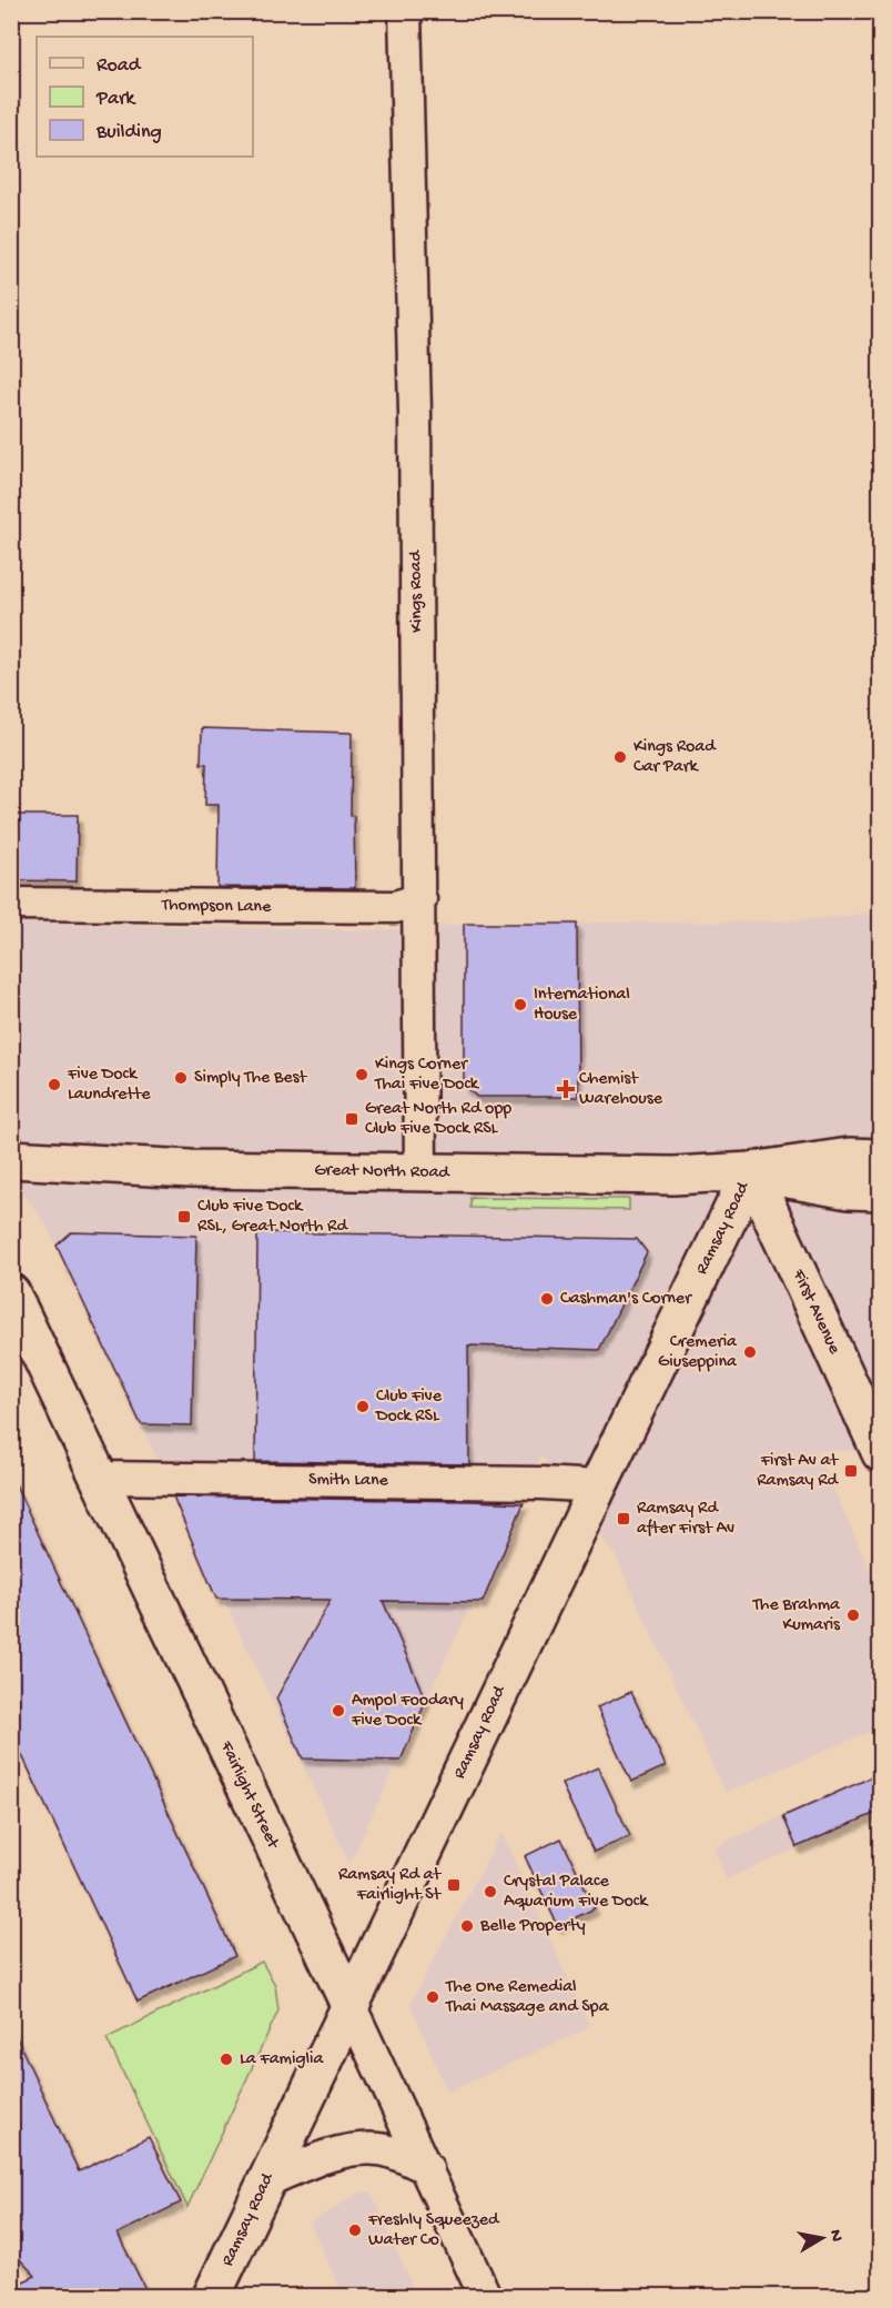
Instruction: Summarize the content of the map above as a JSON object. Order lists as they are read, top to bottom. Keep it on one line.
{"streets":{"main road":["Great North Road","Ramsay Road","First Avenue","Fairlight Street"],"street":["Kings Road","Thompson Lane","Smith Lane"]},"crossings":[["Kings Road","Thompson Lane"],["Kings Road","Great North Road"],["Great North Road","Ramsay Road"],["Great North Road","First Avenue"],["Ramsay Road","First Avenue"],["Ramsay Road","Smith Lane"],["Ramsay Road","Fairlight Street"],["Smith Lane","Fairlight Street"]],"places":{"other":["Kings Road Car Park","International House","Kings Corner Thai Five Dock","Simply The Best","Five Dock Laundrette","Cashman's Corner","Cremeria Giuseppina","Club Five Dock RSL","The Brahma Kumaris","Ampol Foodary Five Dock","Crystal Palace Aquarium Five Dock","Belle Property","The One Remedial Thai Massage and Spa","La Famiglia","Freshly Squeezed Water Co"],"health":["Chemist Warehouse"],"transit":["Great North Rd opp Club Five Dock RSL","Club Five Dock RSL, Great North Rd","First Av at Ramsay Rd","Ramsay Rd after First Av","Ramsay Rd at Fairlight St"]},"legend":["Road","Park","Building"],"north":"right"}
